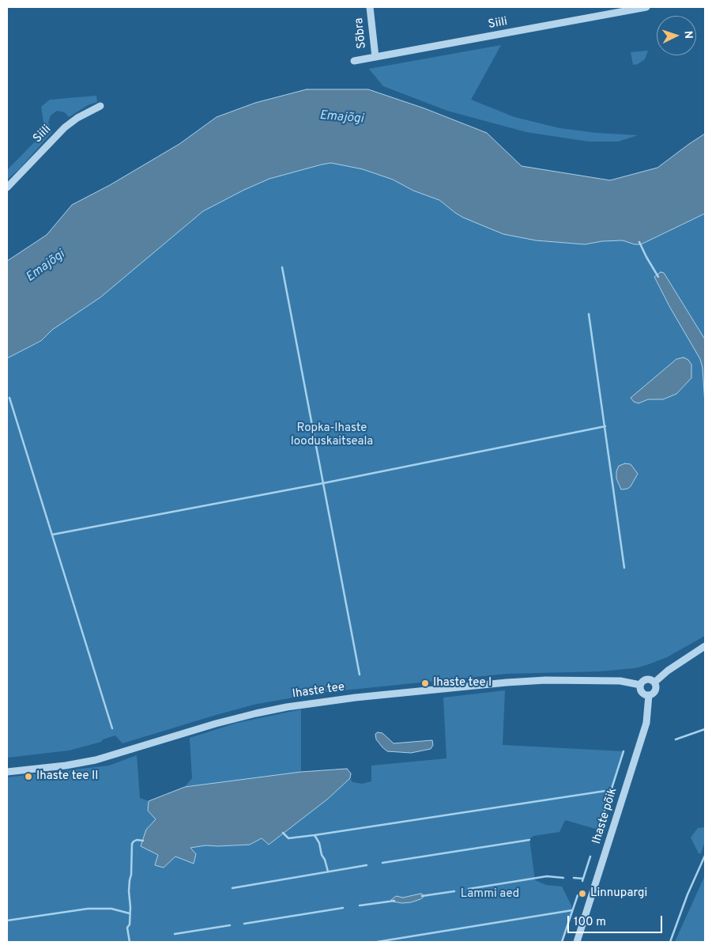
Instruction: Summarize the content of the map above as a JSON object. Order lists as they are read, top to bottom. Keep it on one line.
{"streets":{"street":["Siili","Sõbra","Ihaste tee","Ihaste põik"]},"crossings":[["Siili","Sõbra"],["Ihaste tee","Ihaste põik"]],"water":["Emajõgi"],"parks":["Ropka-Ihaste looduskaitseala","Lammi aed"],"places":["Ihaste tee I","Ihaste tee II","Linnupargi"],"scale_bar":"100 m","north":"right"}
